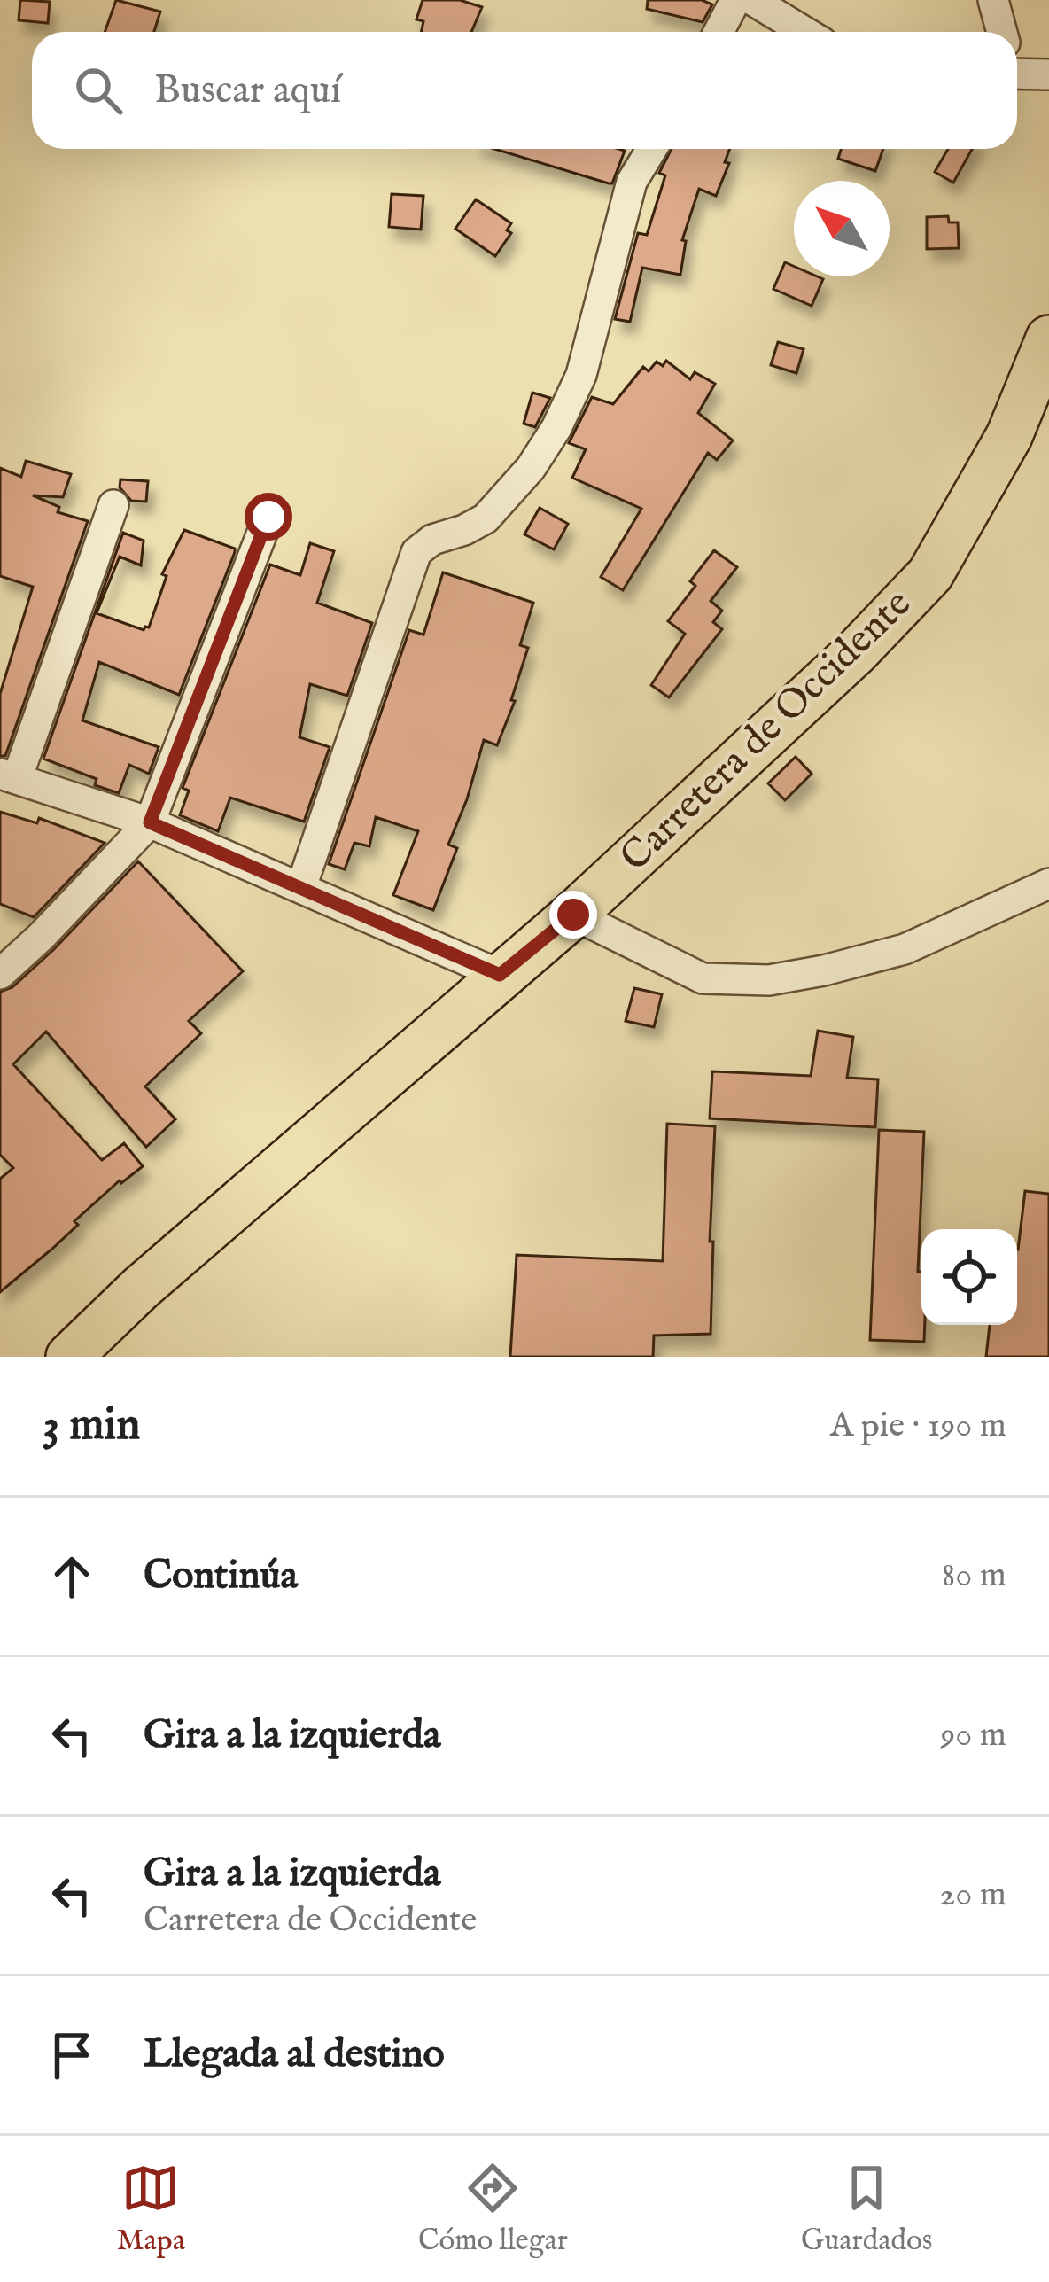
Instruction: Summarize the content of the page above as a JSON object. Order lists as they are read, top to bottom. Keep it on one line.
{"streets":{"main road":["Carretera de Occidente"]},"north":"top left","page":{"search":"Buscar aquí","heading":["3 min","A pie · 190 m"],"list":[["Continúa","80 m"],["Gira a la izquierda","90 m"],["Gira a la izquierda","Carretera de Occidente","20 m"],"Llegada al destino"],"nav":["Mapa","Cómo llegar","Guardados"]}}
